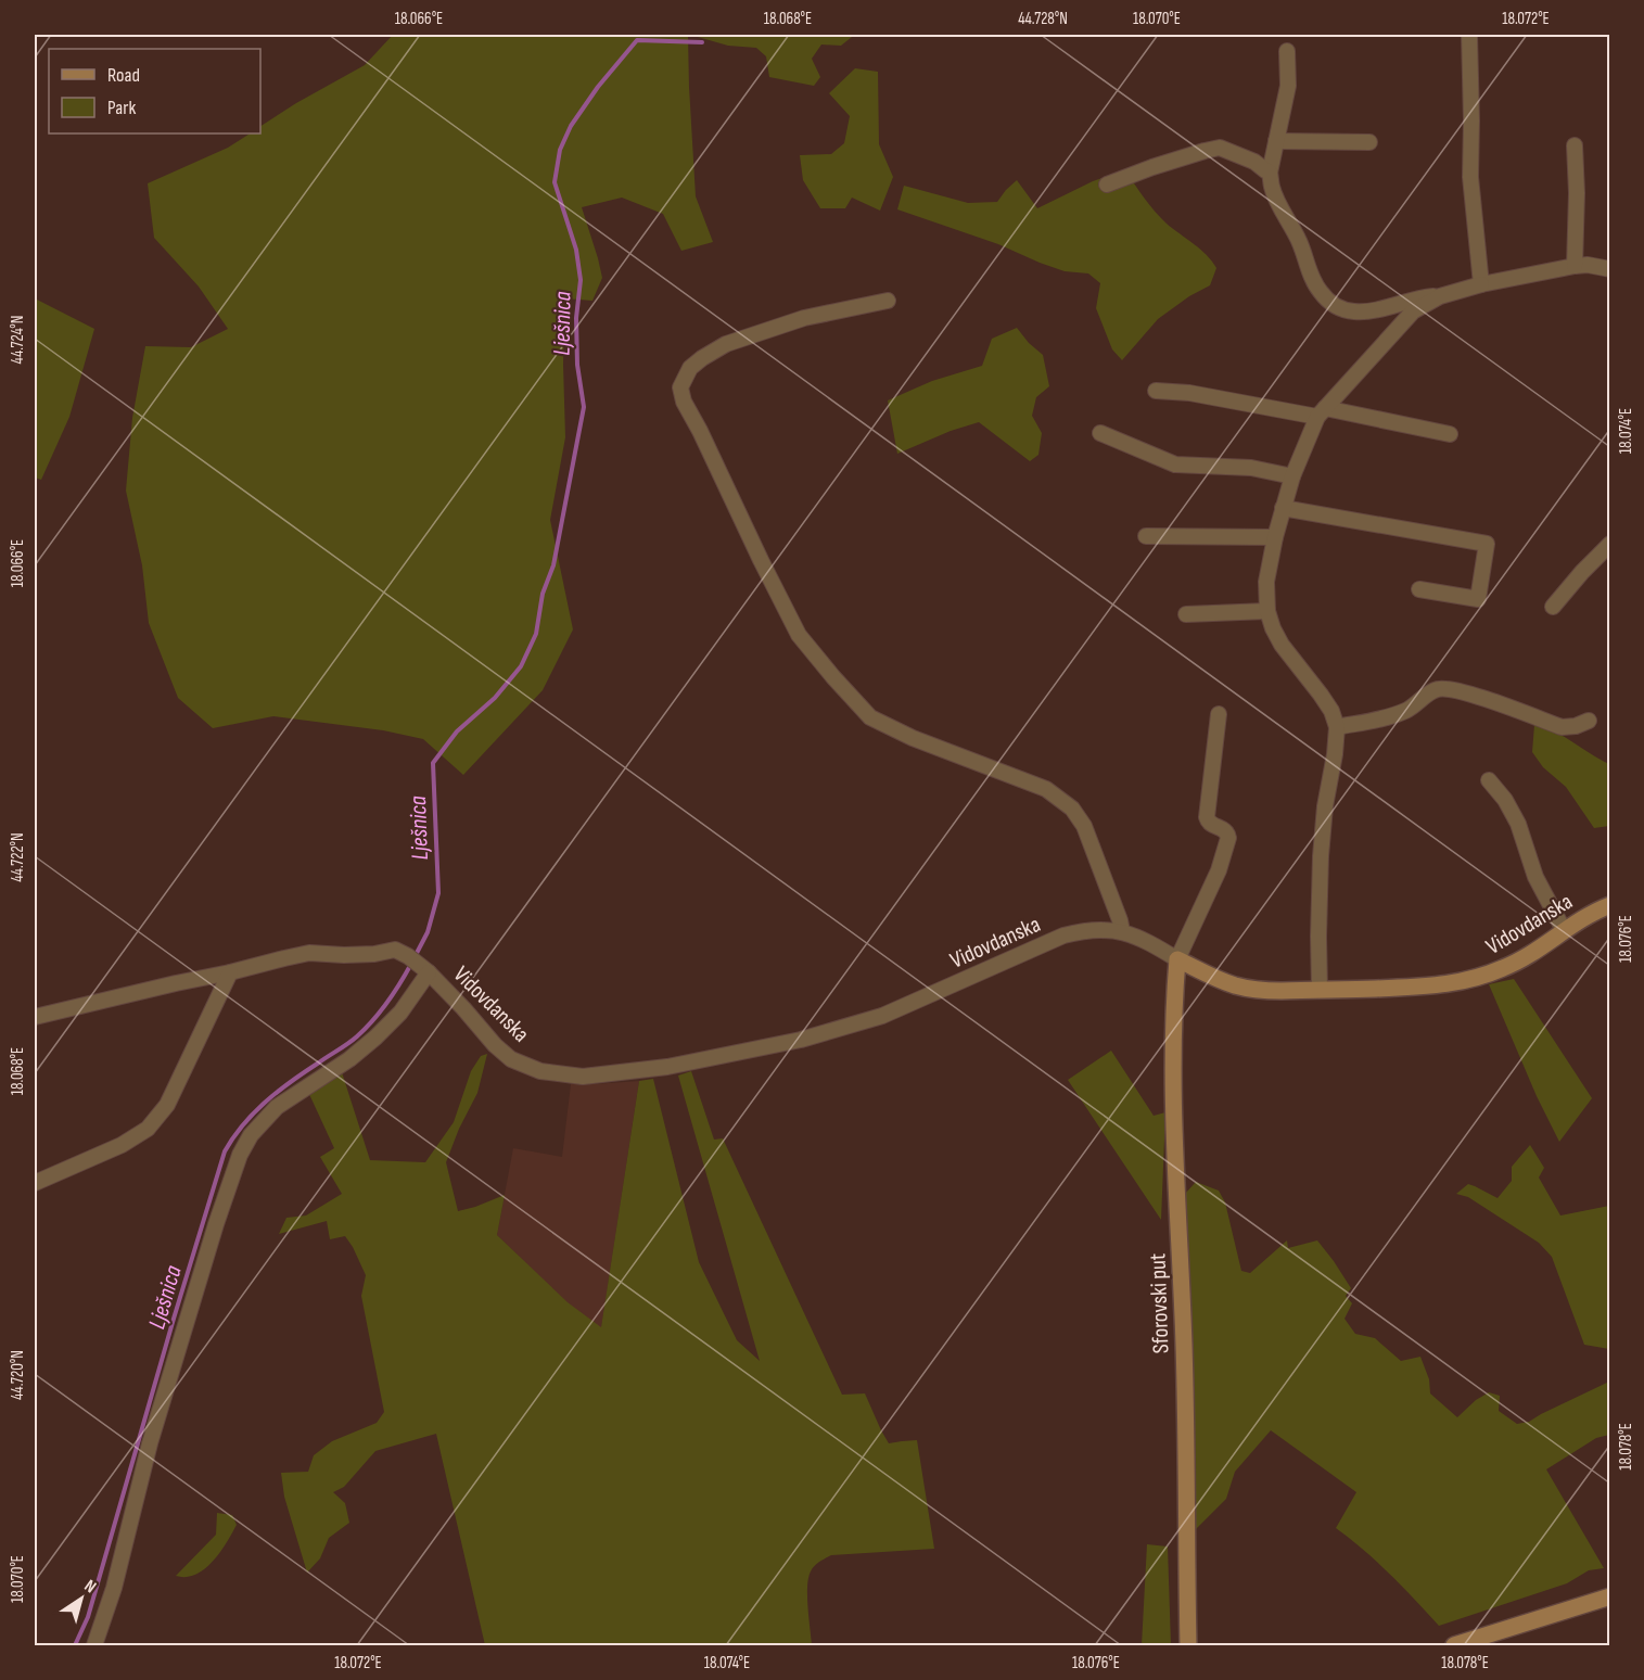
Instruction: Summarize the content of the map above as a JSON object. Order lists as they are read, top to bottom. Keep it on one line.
{"streets":{"street":["Vidovdanska","Sforovski put"]},"crossings":[["Vidovdanska","Sforovski put"]],"water":["Lješnica"],"legend":["Road","Park"],"north":"top right","coordinates":["18.066°E","18.068°E","44.728°N","18.070°E","18.072°E","44.724°N","18.074°E","44.722°N","18.076°E","44.720°N","18.078°E"]}
